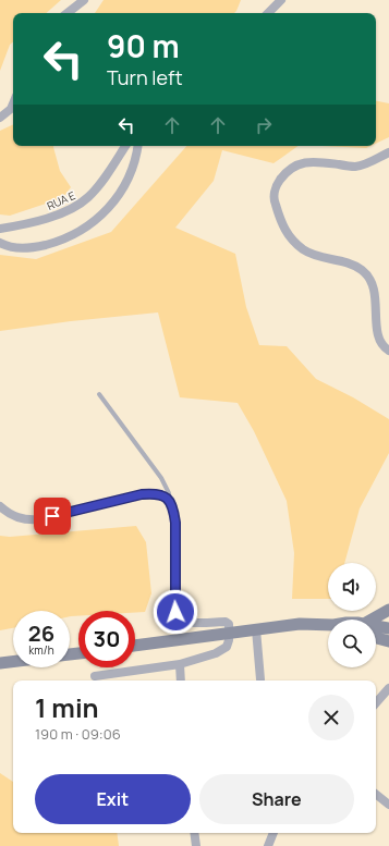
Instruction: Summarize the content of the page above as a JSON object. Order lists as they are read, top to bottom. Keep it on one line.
{"streets":{"street":["RUA E"]},"page":{"turn":["90 m","Turn left"],"speed":"26 km/h","limit":"30","heading":["1 min","190 m · 09:06"],"buttons":["Exit","Share"]}}
